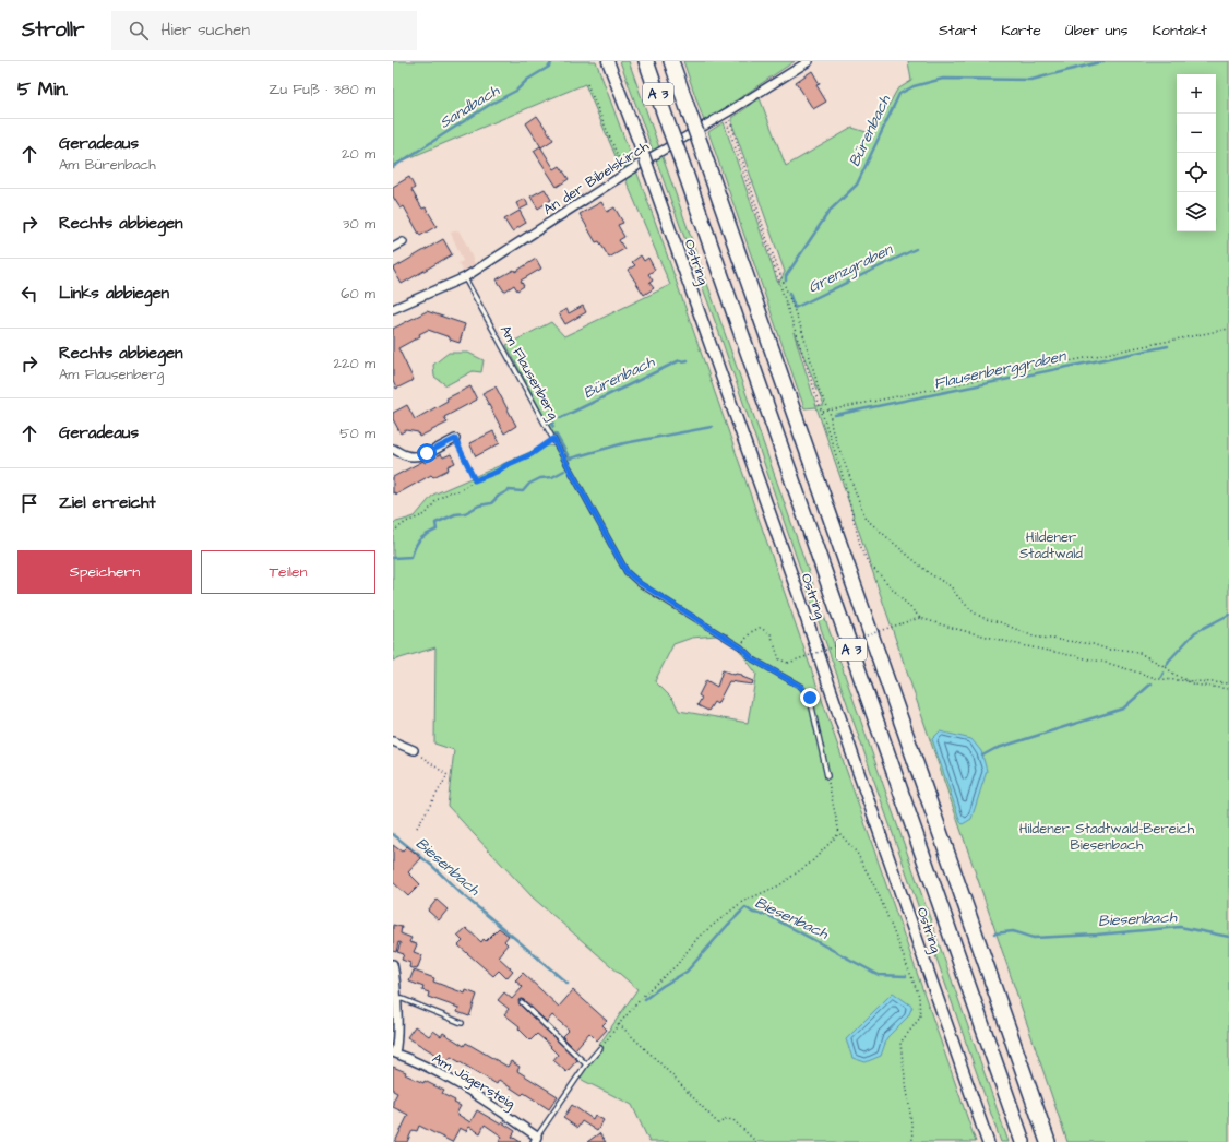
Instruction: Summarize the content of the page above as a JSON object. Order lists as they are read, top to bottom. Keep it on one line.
{"streets":{"highway":["A 3"],"main road":["Ostring"],"street":["An der Bibelskirch","Am Jägersteig"],"lane":["Am Flausenberg"]},"crossings":[["An der Bibelskirch","Am Flausenberg"]],"water":["Sandbach","Bürenbach","Grenzgraben","Flausenberggraben","Biesenbach"],"parks":["Hildener Stadtwald","Hildener Stadtwald-Bereich Biesenbach"],"page":{"header":"Strollr","search":"Hier suchen","nav":["Start","Karte","Über uns","Kontakt"],"heading":["5 Min.","Zu Fuß · 380 m"],"map_buttons":["+","−"],"list":[["Geradeaus","Am Bürenbach","20 m"],["Rechts abbiegen","30 m"],["Links abbiegen","60 m"],["Rechts abbiegen","Am Flausenberg","220 m"],["Geradeaus","50 m"],"Ziel erreicht"],"buttons":["Speichern","Teilen"]}}
